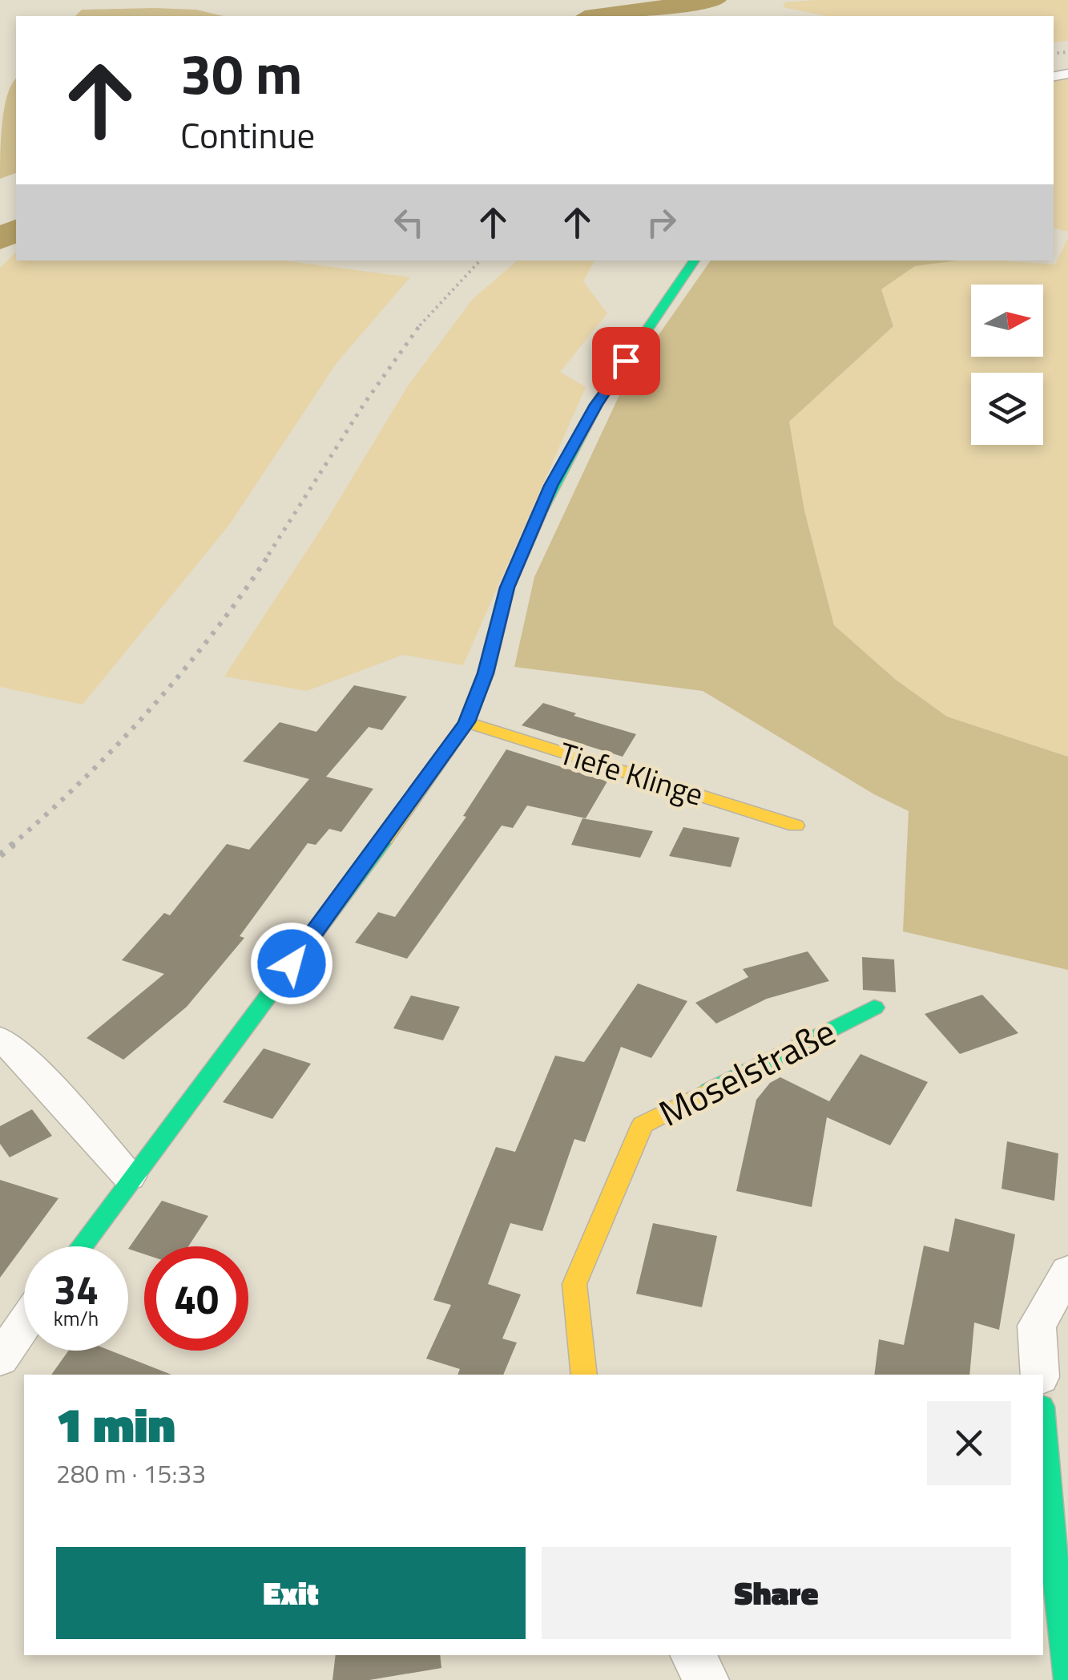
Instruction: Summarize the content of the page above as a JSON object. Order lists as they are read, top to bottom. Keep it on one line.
{"streets":{"street":["Tiefe Klinge","Moselstraße"]},"north":"right","page":{"turn":["30 m","Continue"],"speed":"34 km/h","limit":"40","heading":["1 min","280 m · 15:33"],"buttons":["Exit","Share"]}}
